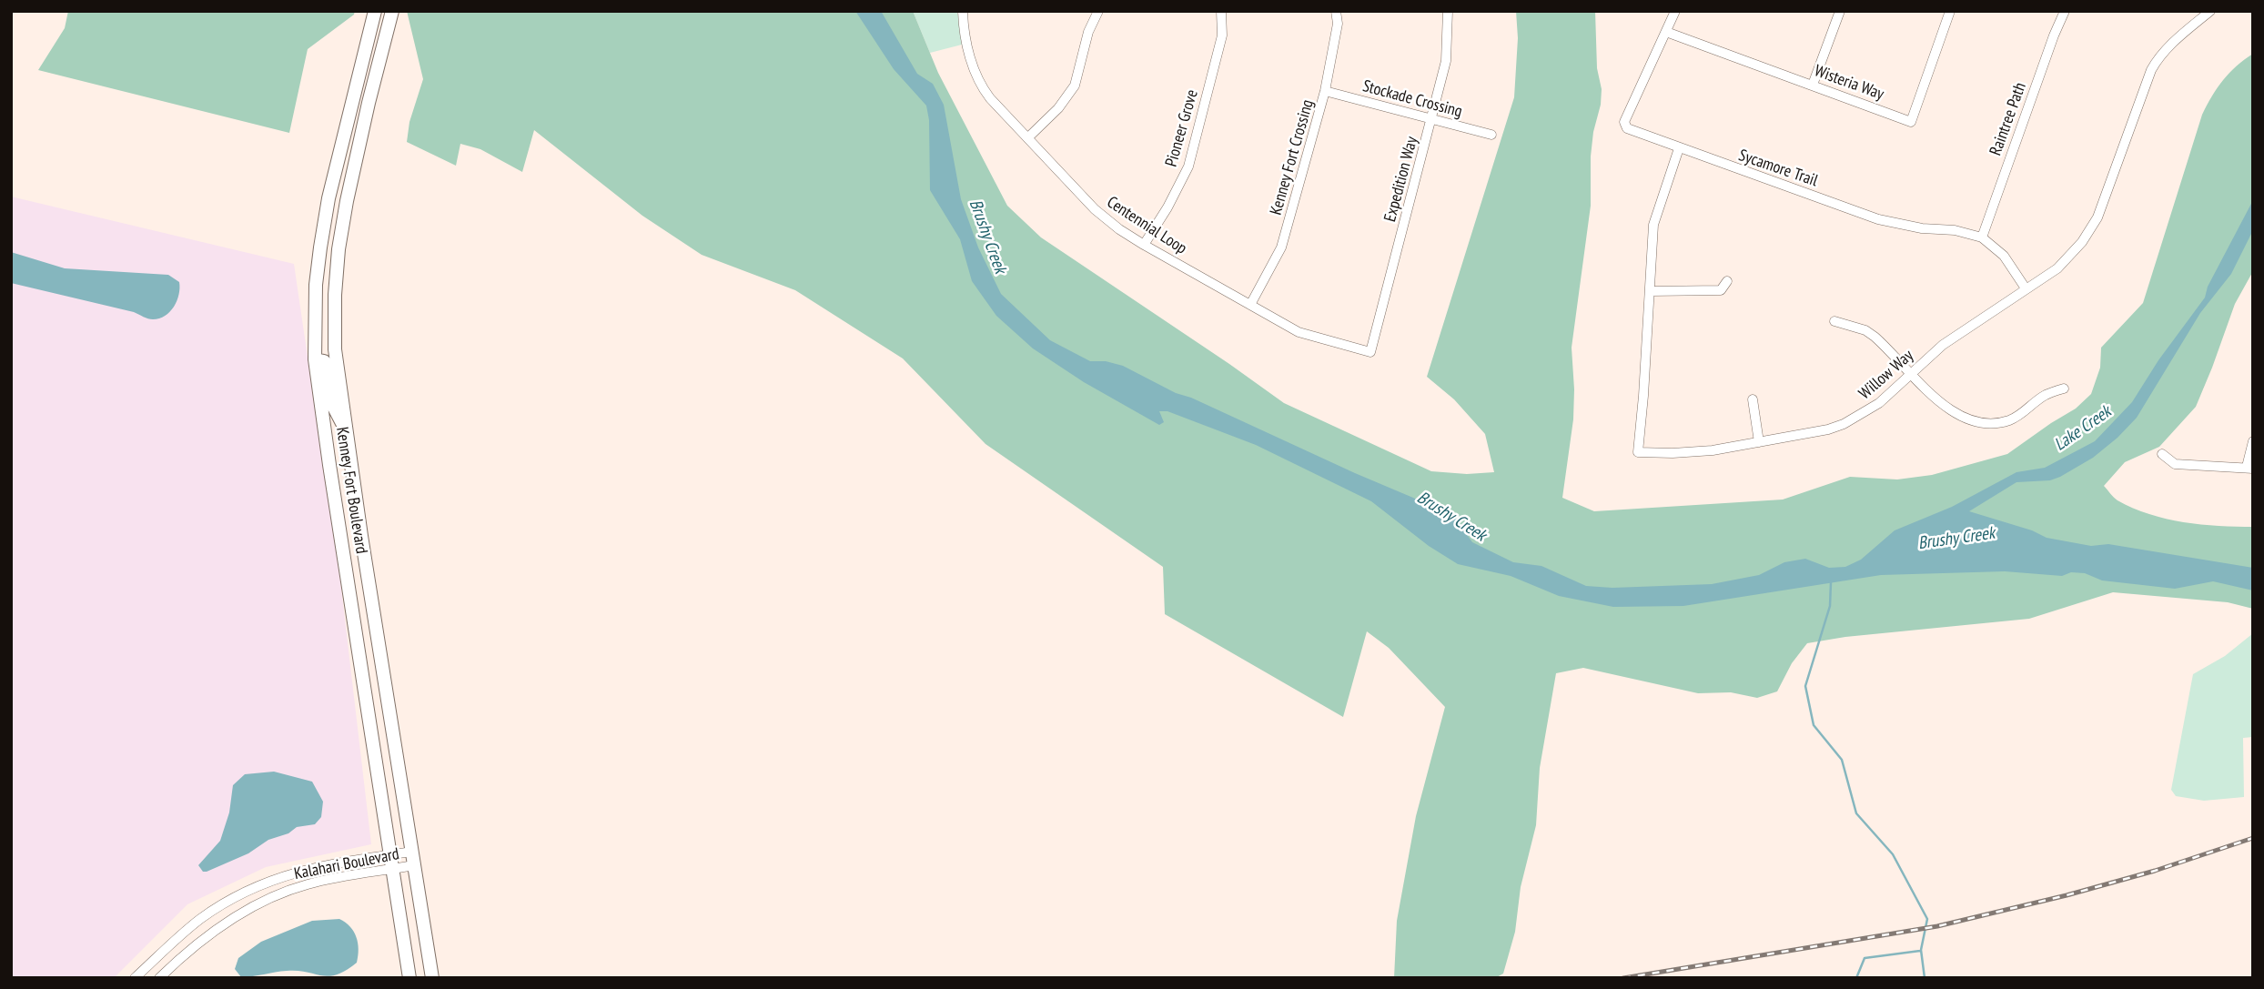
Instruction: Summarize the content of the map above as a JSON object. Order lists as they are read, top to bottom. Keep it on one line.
{"streets":{"main road":["Kenney Fort Boulevard"],"street":["Wisteria Way","Stockade Crossing","Raintree Path","Pioneer Grove","Kenney Fort Crossing","Sycamore Trail","Expedition Way","Centennial Loop","Willow Way","Kalahari Boulevard"]},"crossings":[["Wisteria Way","Sycamore Trail"],["Stockade Crossing","Kenney Fort Crossing"],["Stockade Crossing","Expedition Way"],["Raintree Path","Sycamore Trail"],["Pioneer Grove","Centennial Loop"],["Kenney Fort Crossing","Centennial Loop"],["Sycamore Trail","Willow Way"],["Expedition Way","Centennial Loop"],["Kenney Fort Boulevard","Kalahari Boulevard"]],"water":["Brushy Creek","Lake Creek"]}
